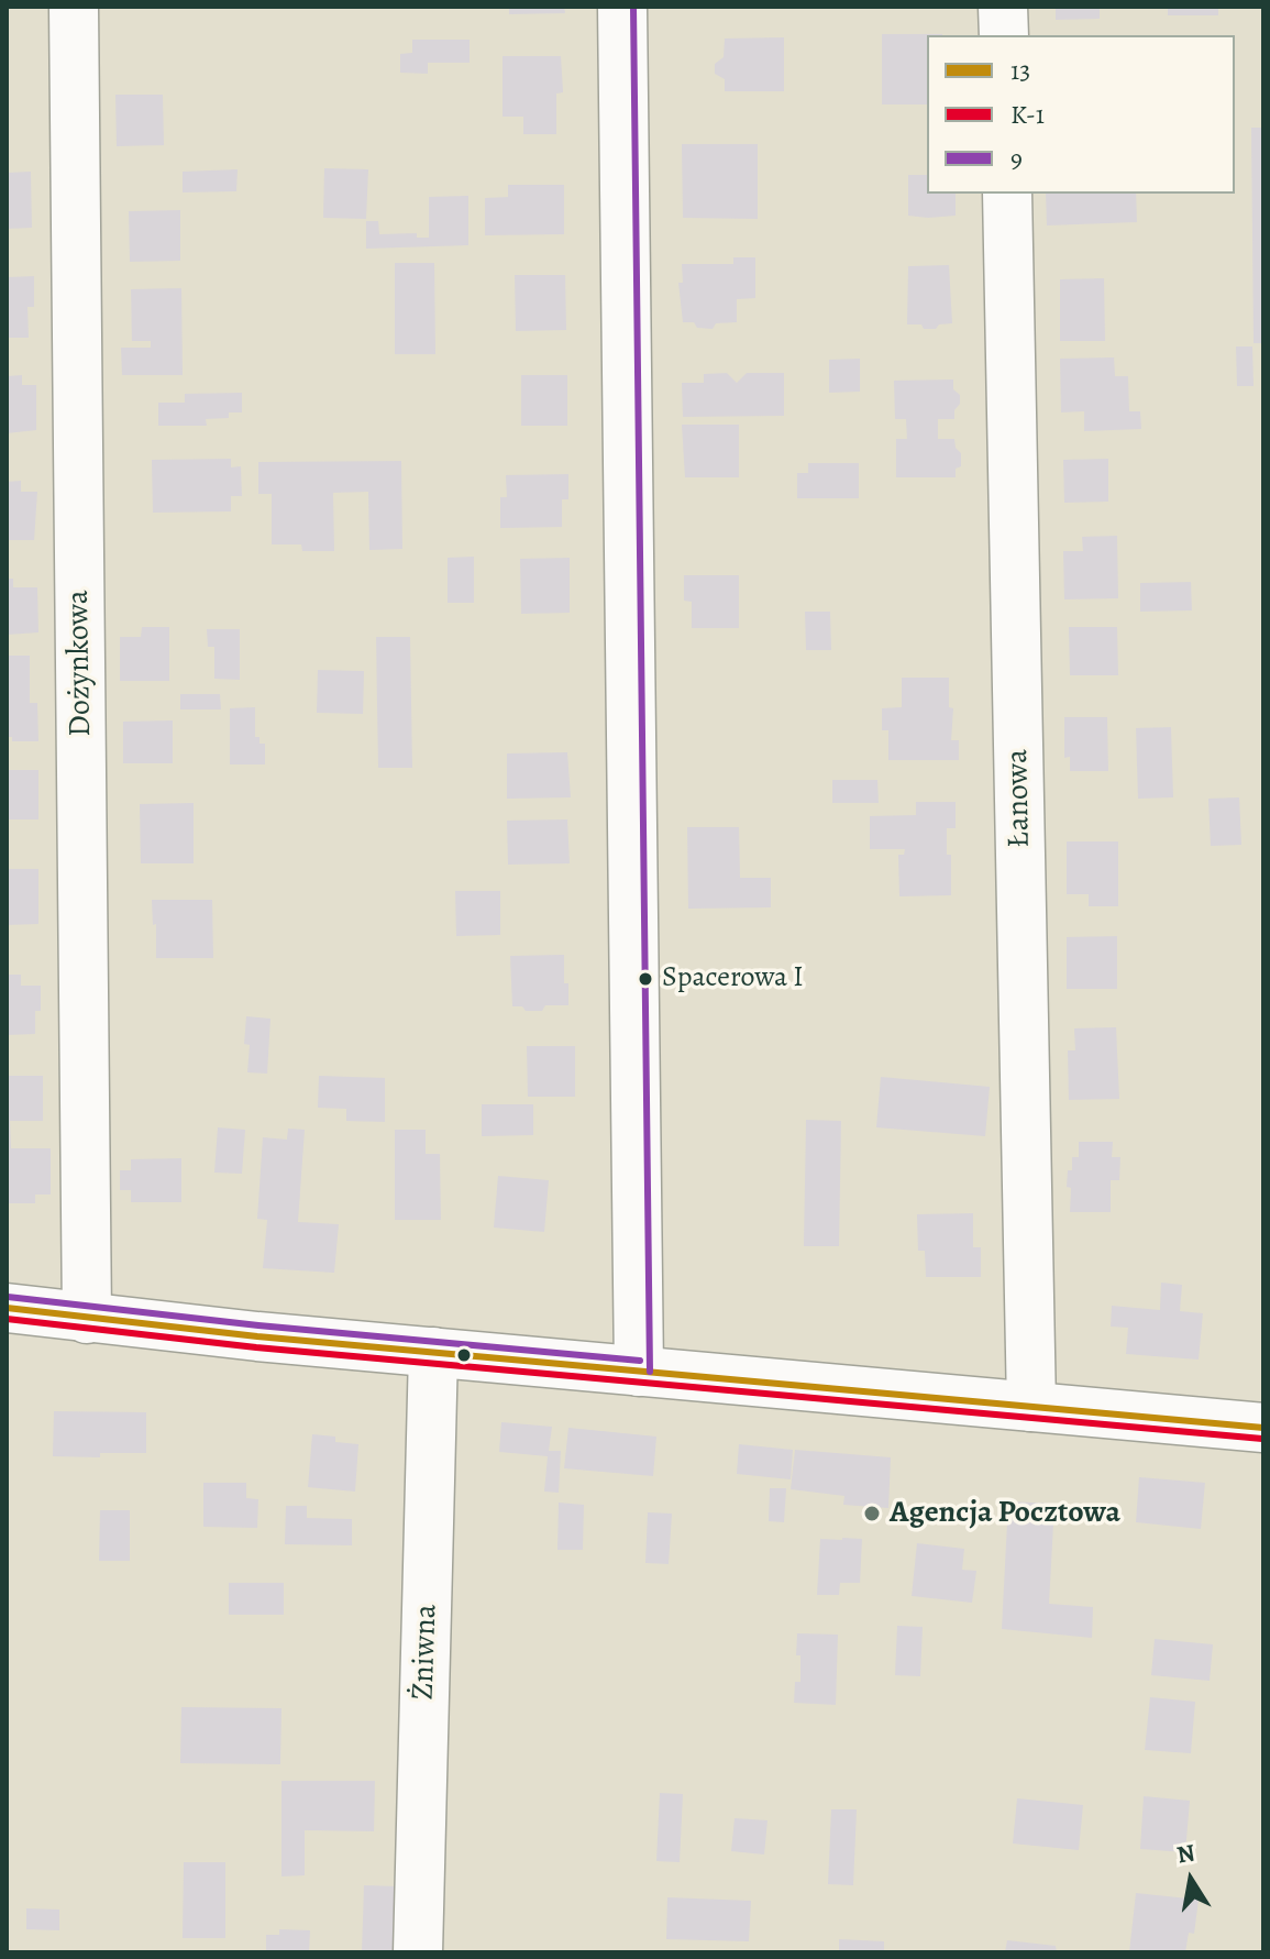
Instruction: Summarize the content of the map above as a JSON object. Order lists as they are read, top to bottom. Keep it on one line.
{"streets":{"street":["Dożynkowa","Łanowa","Żniwna"]},"places":["Spacerowa I","Agencja Pocztowa"],"lines":["transit line 9","transit line 13","transit line K-1"],"legend":["13","K-1","9"],"north":"top"}
